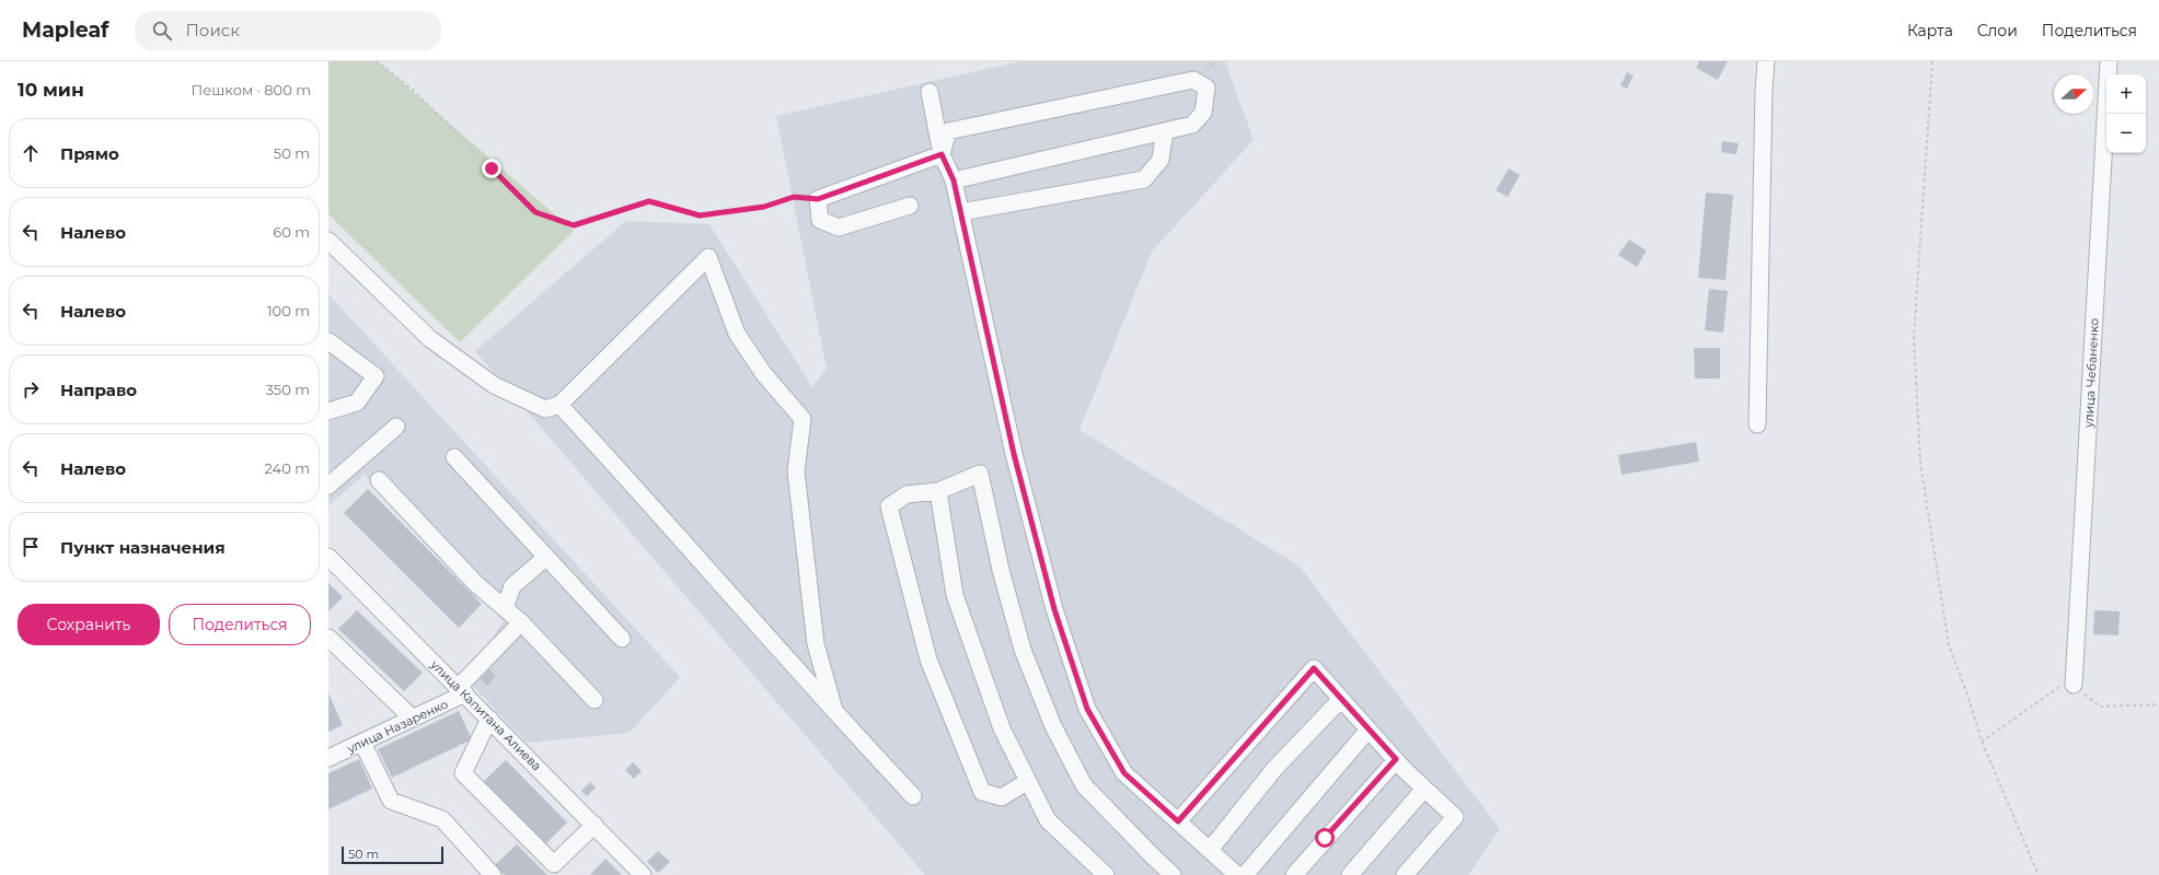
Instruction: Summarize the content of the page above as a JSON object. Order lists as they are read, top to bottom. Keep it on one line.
{"streets":{"street":["улица Чебаненко","улица Капитана Алиева","улица Назаренко"]},"crossings":[["улица Капитана Алиева","улица Назаренко"]],"scale_bar":"50 m","north":"right","page":{"header":"Mapleaf","search":"Поиск","nav":["Карта","Слои","Поделиться"],"heading":["10 мин","Пешком · 800 m"],"map_buttons":["+","−"],"list":[["Прямо","50 m"],["Налево","60 m"],["Налево","100 m"],["Направо","350 m"],["Налево","240 m"],"Пункт назначения"],"buttons":["Сохранить","Поделиться"],"scale":"50 m"}}
